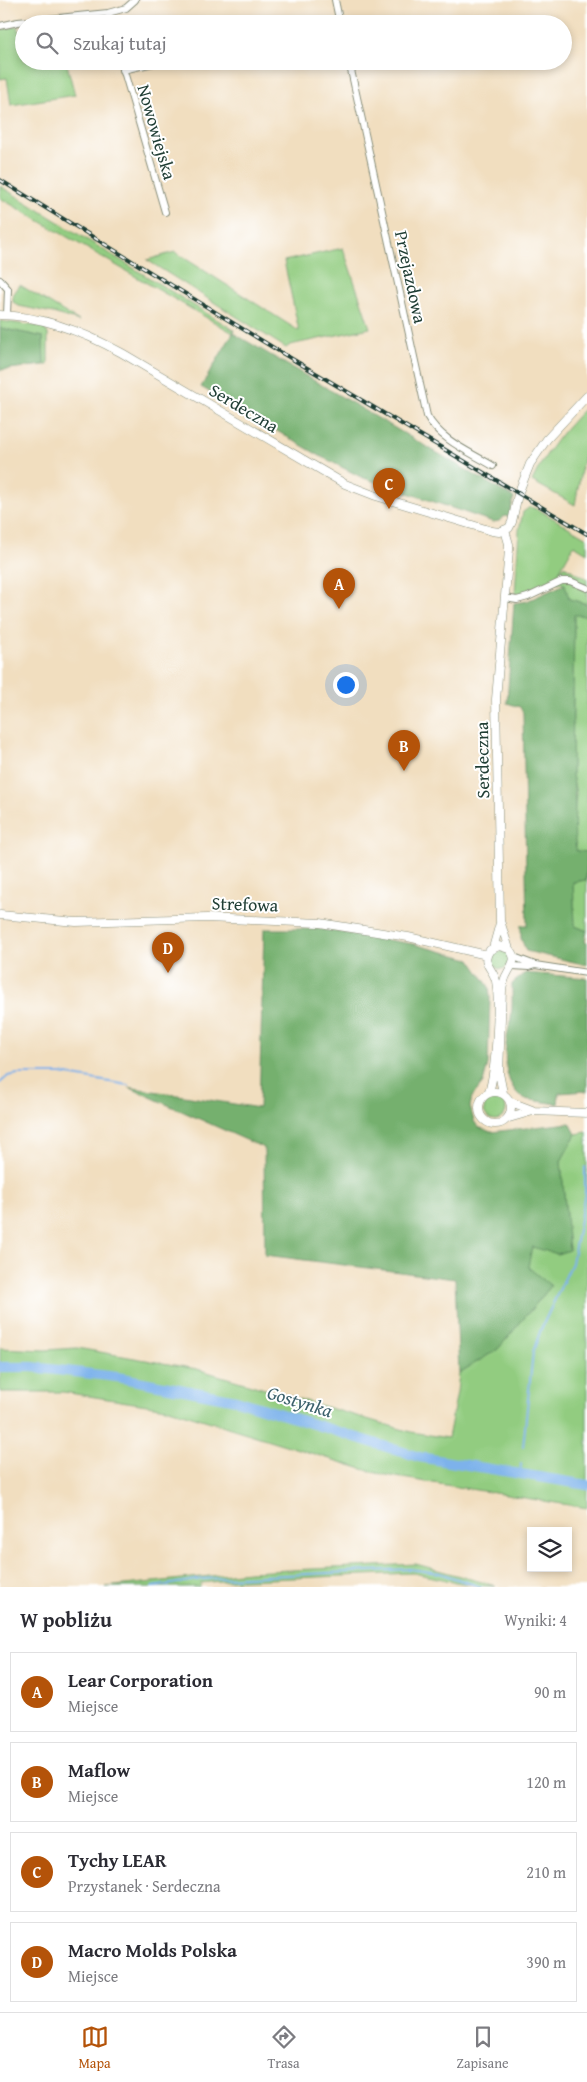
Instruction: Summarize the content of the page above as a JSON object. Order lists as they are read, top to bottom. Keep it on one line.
{"streets":{"street":["Nowowiejska","Przejazdowa","Serdeczna","Strefowa"]},"crossings":[["Serdeczna","Strefowa"]],"water":["Gostynka"],"page":{"search":"Szukaj tutaj","pins":["C","A","B","D"],"heading":["W pobliżu","Wyniki: 4"],"list":[{"mark":"A","name":"Lear Corporation","note":"Miejsce","value":"90 m"},{"mark":"B","name":"Maflow","note":"Miejsce","value":"120 m"},{"mark":"C","name":"Tychy LEAR","note":"Przystanek · Serdeczna","value":"210 m"},{"mark":"D","name":"Macro Molds Polska","note":"Miejsce","value":"390 m"}],"nav":["Mapa","Trasa","Zapisane"]}}
